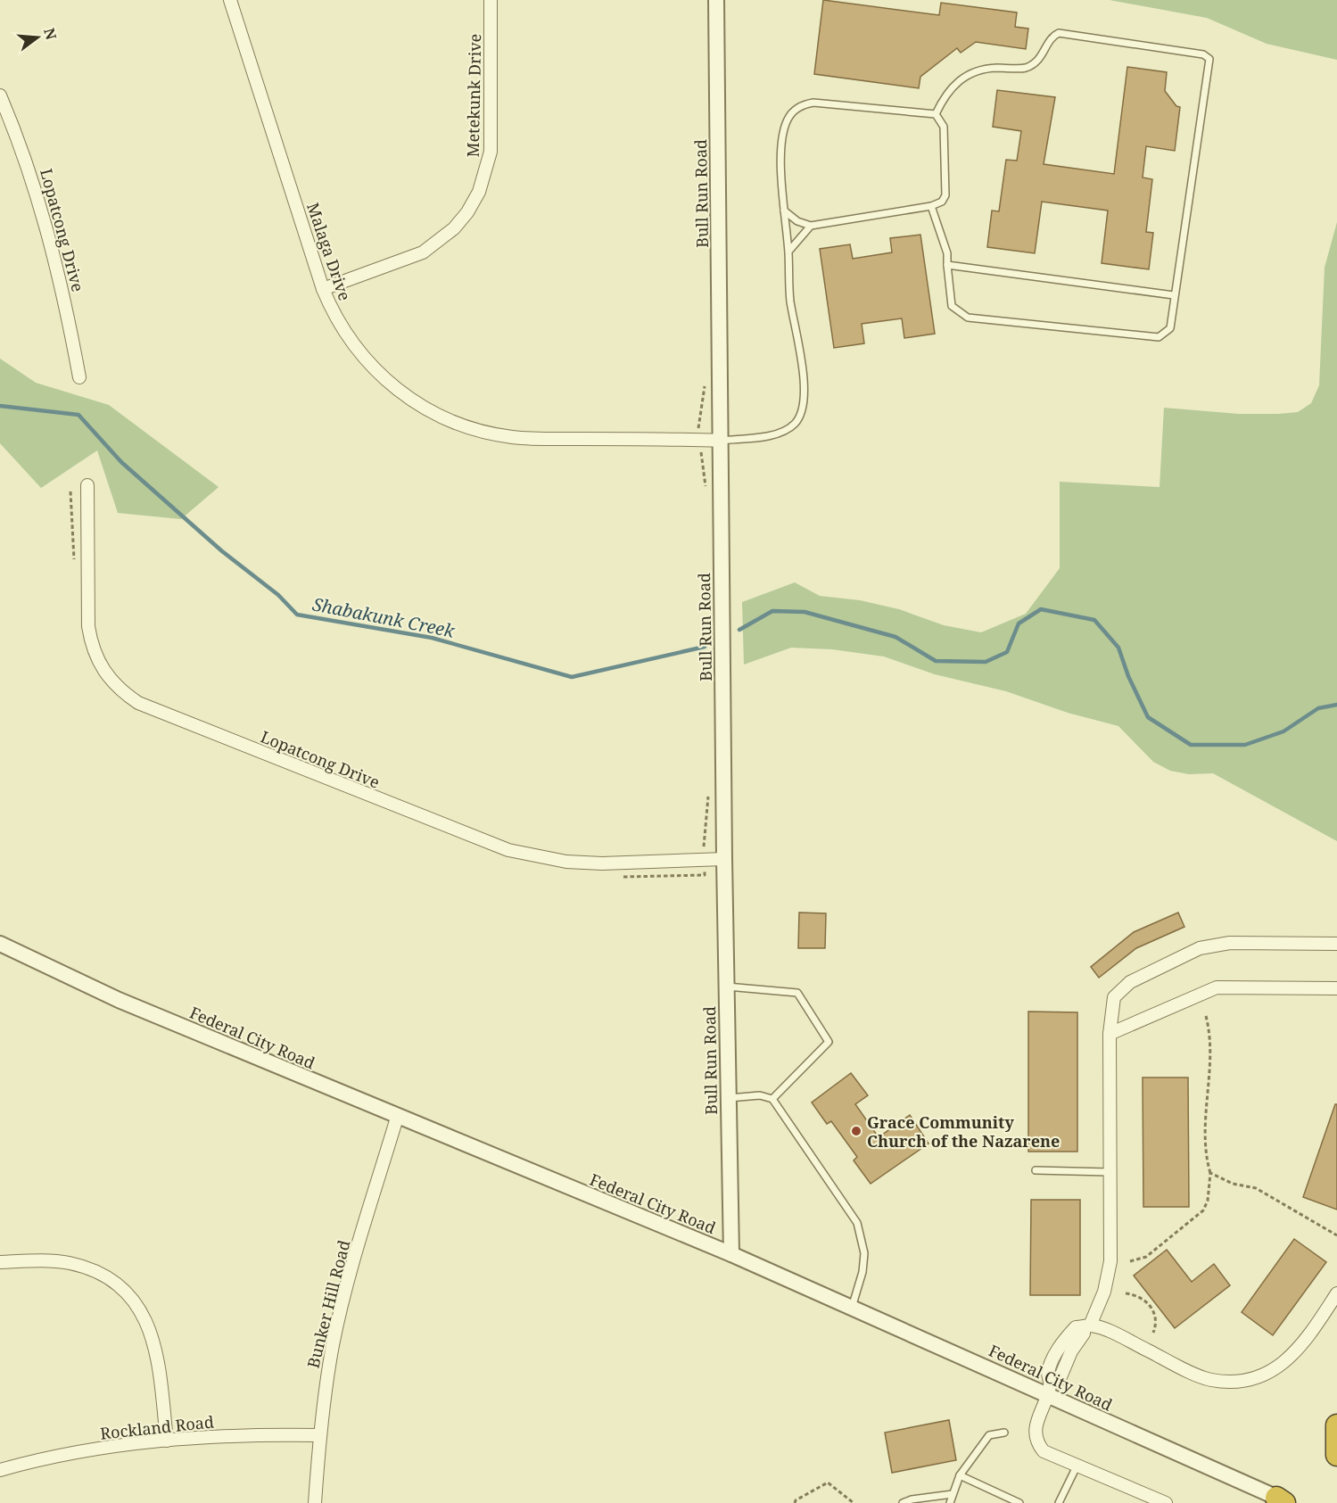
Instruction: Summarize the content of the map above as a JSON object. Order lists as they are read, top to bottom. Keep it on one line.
{"streets":{"street":["Metekunk Drive","Bull Run Road","Lopatcong Drive","Malaga Drive","Federal City Road","Bunker Hill Road","Rockland Road"]},"crossings":[["Metekunk Drive","Malaga Drive"],["Bull Run Road","Lopatcong Drive"],["Bull Run Road","Malaga Drive"],["Bull Run Road","Federal City Road"],["Federal City Road","Bunker Hill Road"],["Bunker Hill Road","Rockland Road"]],"water":["Shabakunk Creek"],"places":["Grace Community Church of the Nazarene"],"north":"right"}
